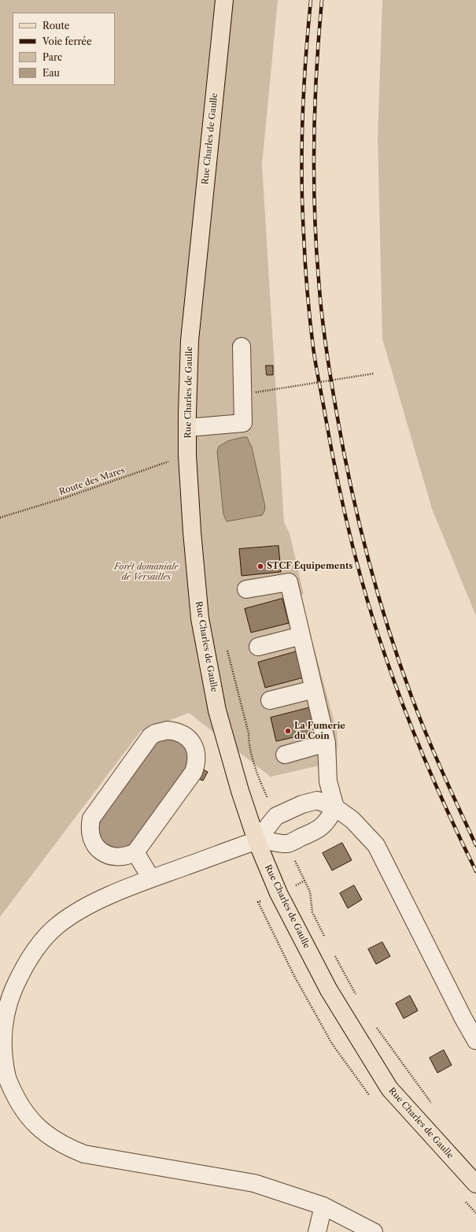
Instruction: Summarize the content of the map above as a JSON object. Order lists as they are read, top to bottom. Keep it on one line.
{"streets":{"main road":["Rue Charles de Gaulle"],"path":["Route des Mares"]},"crossings":[["Rue Charles de Gaulle","Route des Mares"]],"parks":["Forêt domaniale de Versailles"],"places":["STCF Équipements","La Fumerie du Coin"],"legend":["Route","Voie ferrée","Parc","Eau"]}
